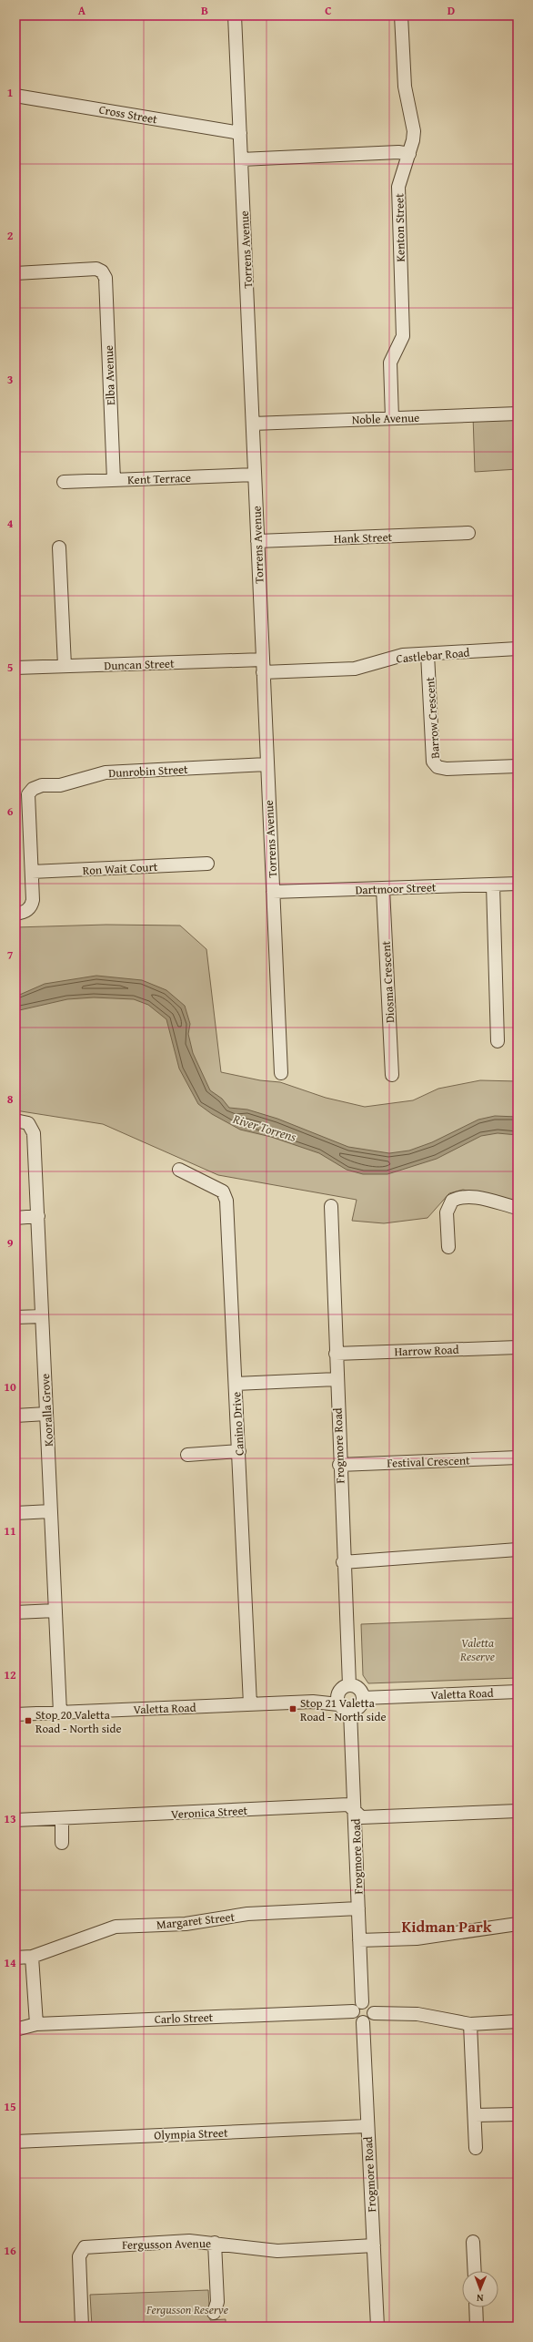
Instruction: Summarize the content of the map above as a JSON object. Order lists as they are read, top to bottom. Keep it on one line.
{"streets":{"street":["Cross Street","Kenton Street","Torrens Avenue","Elba Avenue","Noble Avenue","Kent Terrace","Hank Street","Castlebar Road","Duncan Street","Barrow Crescent","Dunrobin Street","Ron Wait Court","Dartmoor Street","Diosma Crescent","Harrow Road","Kooralla Grove","Canino Drive","Frogmore Road","Festival Crescent","Valetta Road","Veronica Street","Margaret Street","Carlo Street","Olympia Street","Fergusson Avenue"]},"crossings":[["Cross Street","Torrens Avenue"],["Kenton Street","Noble Avenue"],["Torrens Avenue","Noble Avenue"],["Torrens Avenue","Kent Terrace"],["Torrens Avenue","Hank Street"],["Torrens Avenue","Castlebar Road"],["Torrens Avenue","Duncan Street"],["Torrens Avenue","Dunrobin Street"],["Torrens Avenue","Dartmoor Street"],["Elba Avenue","Kent Terrace"],["Castlebar Road","Duncan Street"],["Castlebar Road","Barrow Crescent"],["Dunrobin Street","Ron Wait Court"],["Dartmoor Street","Diosma Crescent"],["Harrow Road","Frogmore Road"],["Kooralla Grove","Valetta Road"],["Canino Drive","Valetta Road"],["Frogmore Road","Festival Crescent"],["Frogmore Road","Valetta Road"],["Frogmore Road","Veronica Street"],["Frogmore Road","Margaret Street"],["Frogmore Road","Carlo Street"],["Frogmore Road","Olympia Street"],["Frogmore Road","Fergusson Avenue"]],"districts":["Kidman Park"],"water":["River Torrens"],"parks":["Valetta Reserve","Fergusson Reserve"],"places":{"transit":["Stop 21 Valetta Road - North side","Stop 20 Valetta Road - North side"]},"north":"bottom","grid":{"columns":["A","B","C","D"],"rows":["1","2","3","4","5","6","7","8","9","10","11","12","13","14","15","16"]}}
